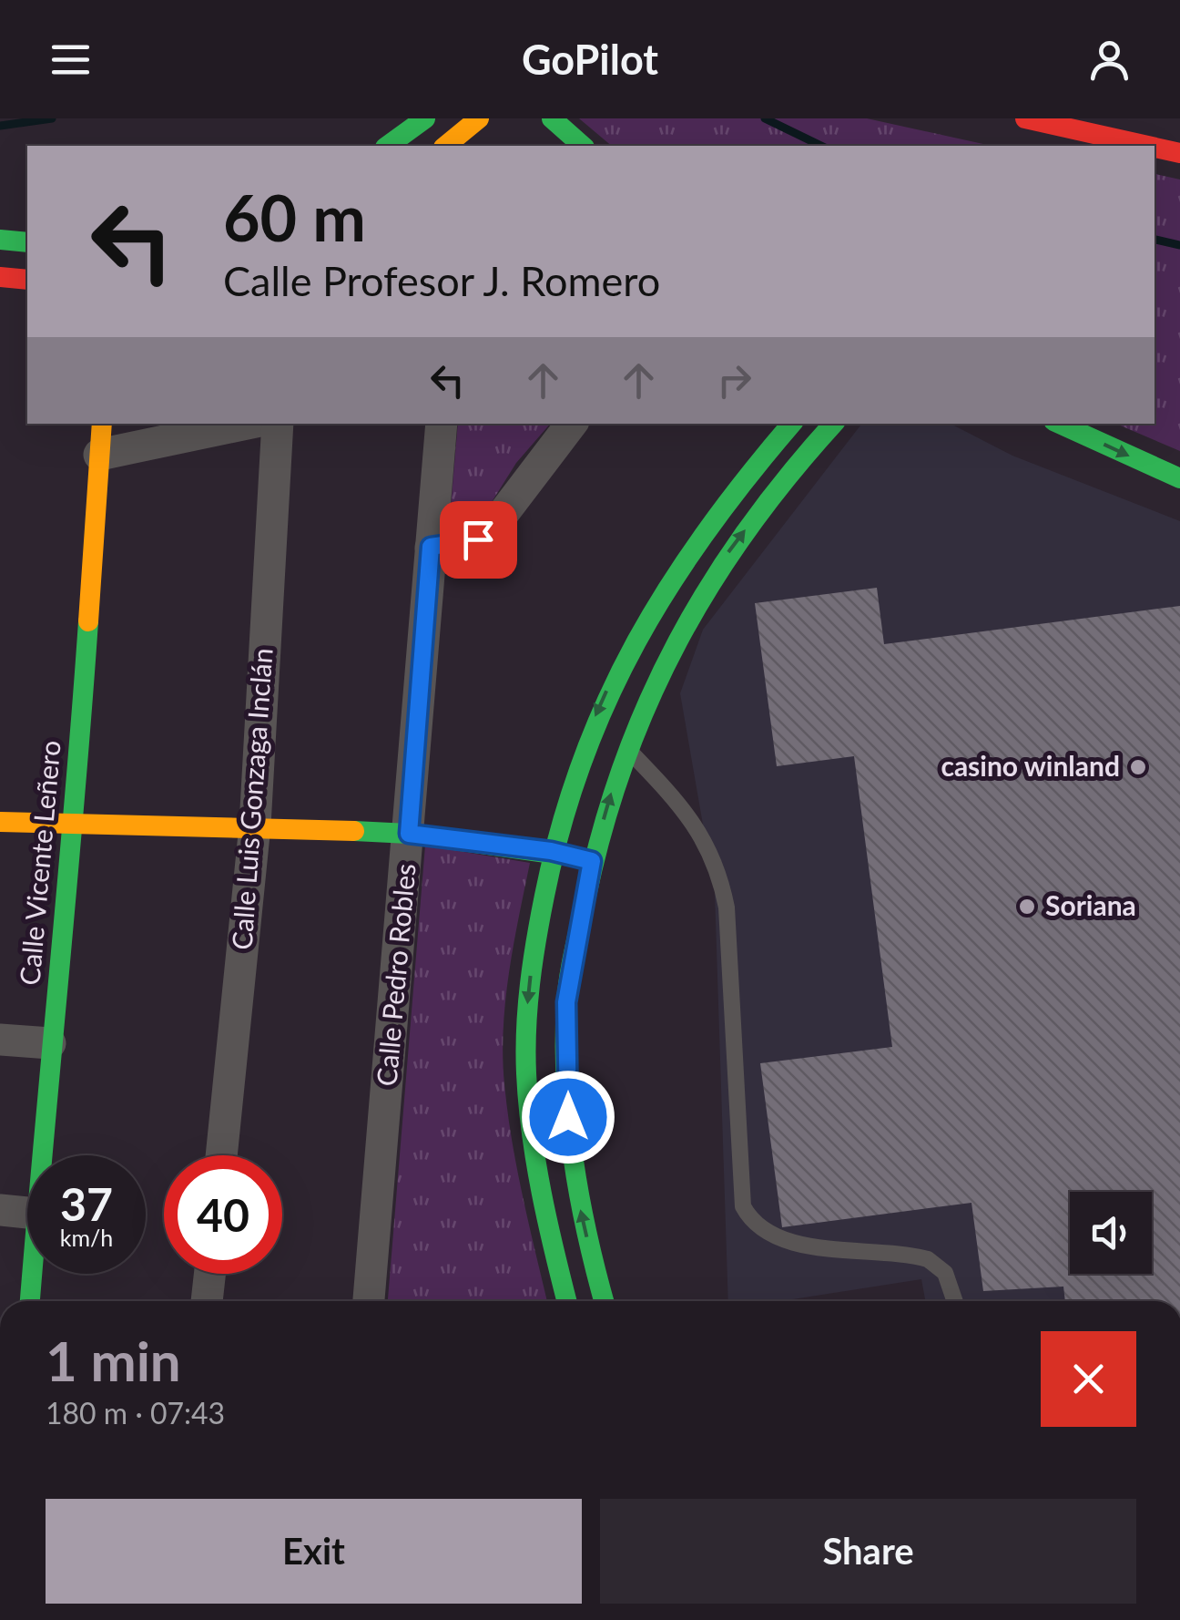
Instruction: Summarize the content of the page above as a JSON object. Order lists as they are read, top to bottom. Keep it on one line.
{"streets":{"street":["Calle Luis Gonzaga Inclán","Calle Vicente Leñero","Calle Pedro Robles"]},"places":["casino winland","Soriana"],"page":{"header":"GoPilot","turn":["60 m","Calle Profesor J. Romero"],"speed":"37 km/h","limit":"40","heading":["1 min","180 m · 07:43"],"buttons":["Exit","Share"]}}
